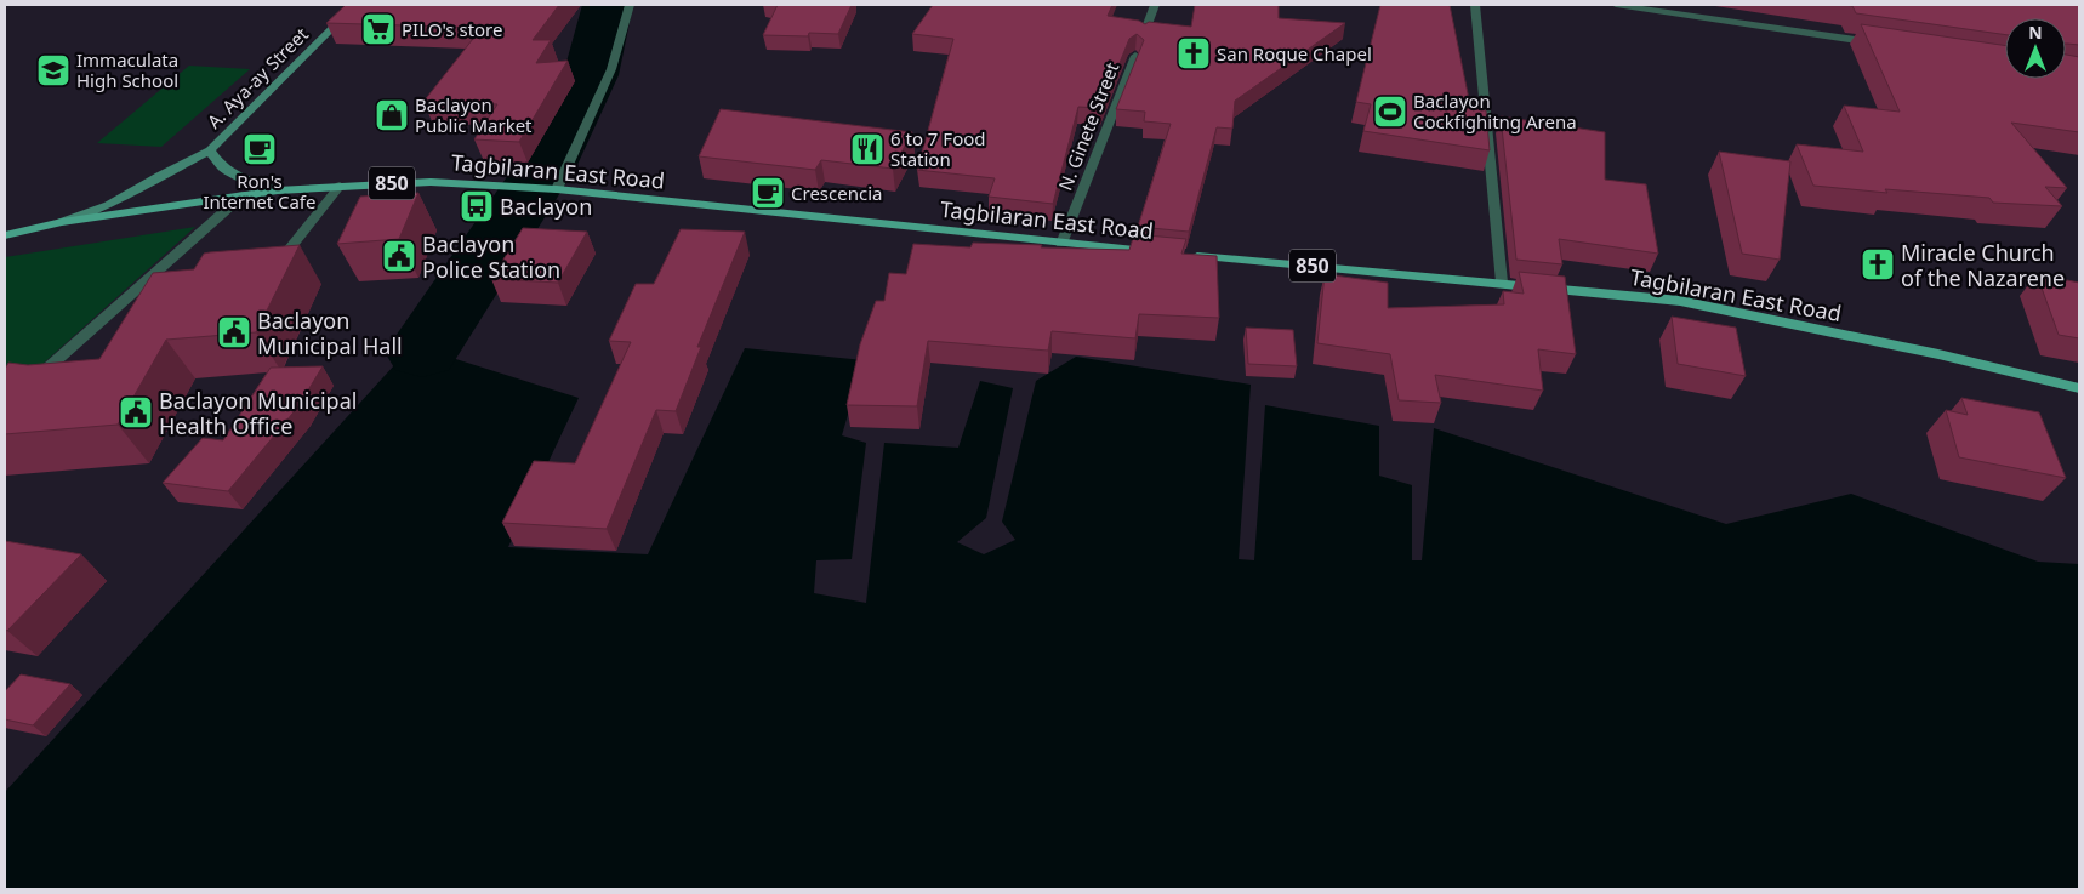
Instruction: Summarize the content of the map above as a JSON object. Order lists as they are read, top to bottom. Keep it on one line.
{"streets":{"main road":["Tagbilaran East Road","850"],"street":["A. Aya-ay Street","N. Ginete Street"]},"crossings":[["A. Aya-ay Street","Tagbilaran East Road"],["N. Ginete Street","Tagbilaran East Road"]],"places":{"supermarket":["PILO's store"],"church":["San Roque Chapel","Miracle Church of the Nazarene"],"school or university":["Immaculata High School"],"sports":["Baclayon Cockfighitng Arena"],"shop":["Baclayon Public Market"],"cafe":["Ron's Internet Cafe","Crescencia"],"restaurant":["6 to 7 Food Station"],"bus stop":["Baclayon"],"public building":["Baclayon Police Station","Baclayon Municipal Hall","Baclayon Municipal Health Office"]},"north":"top"}
